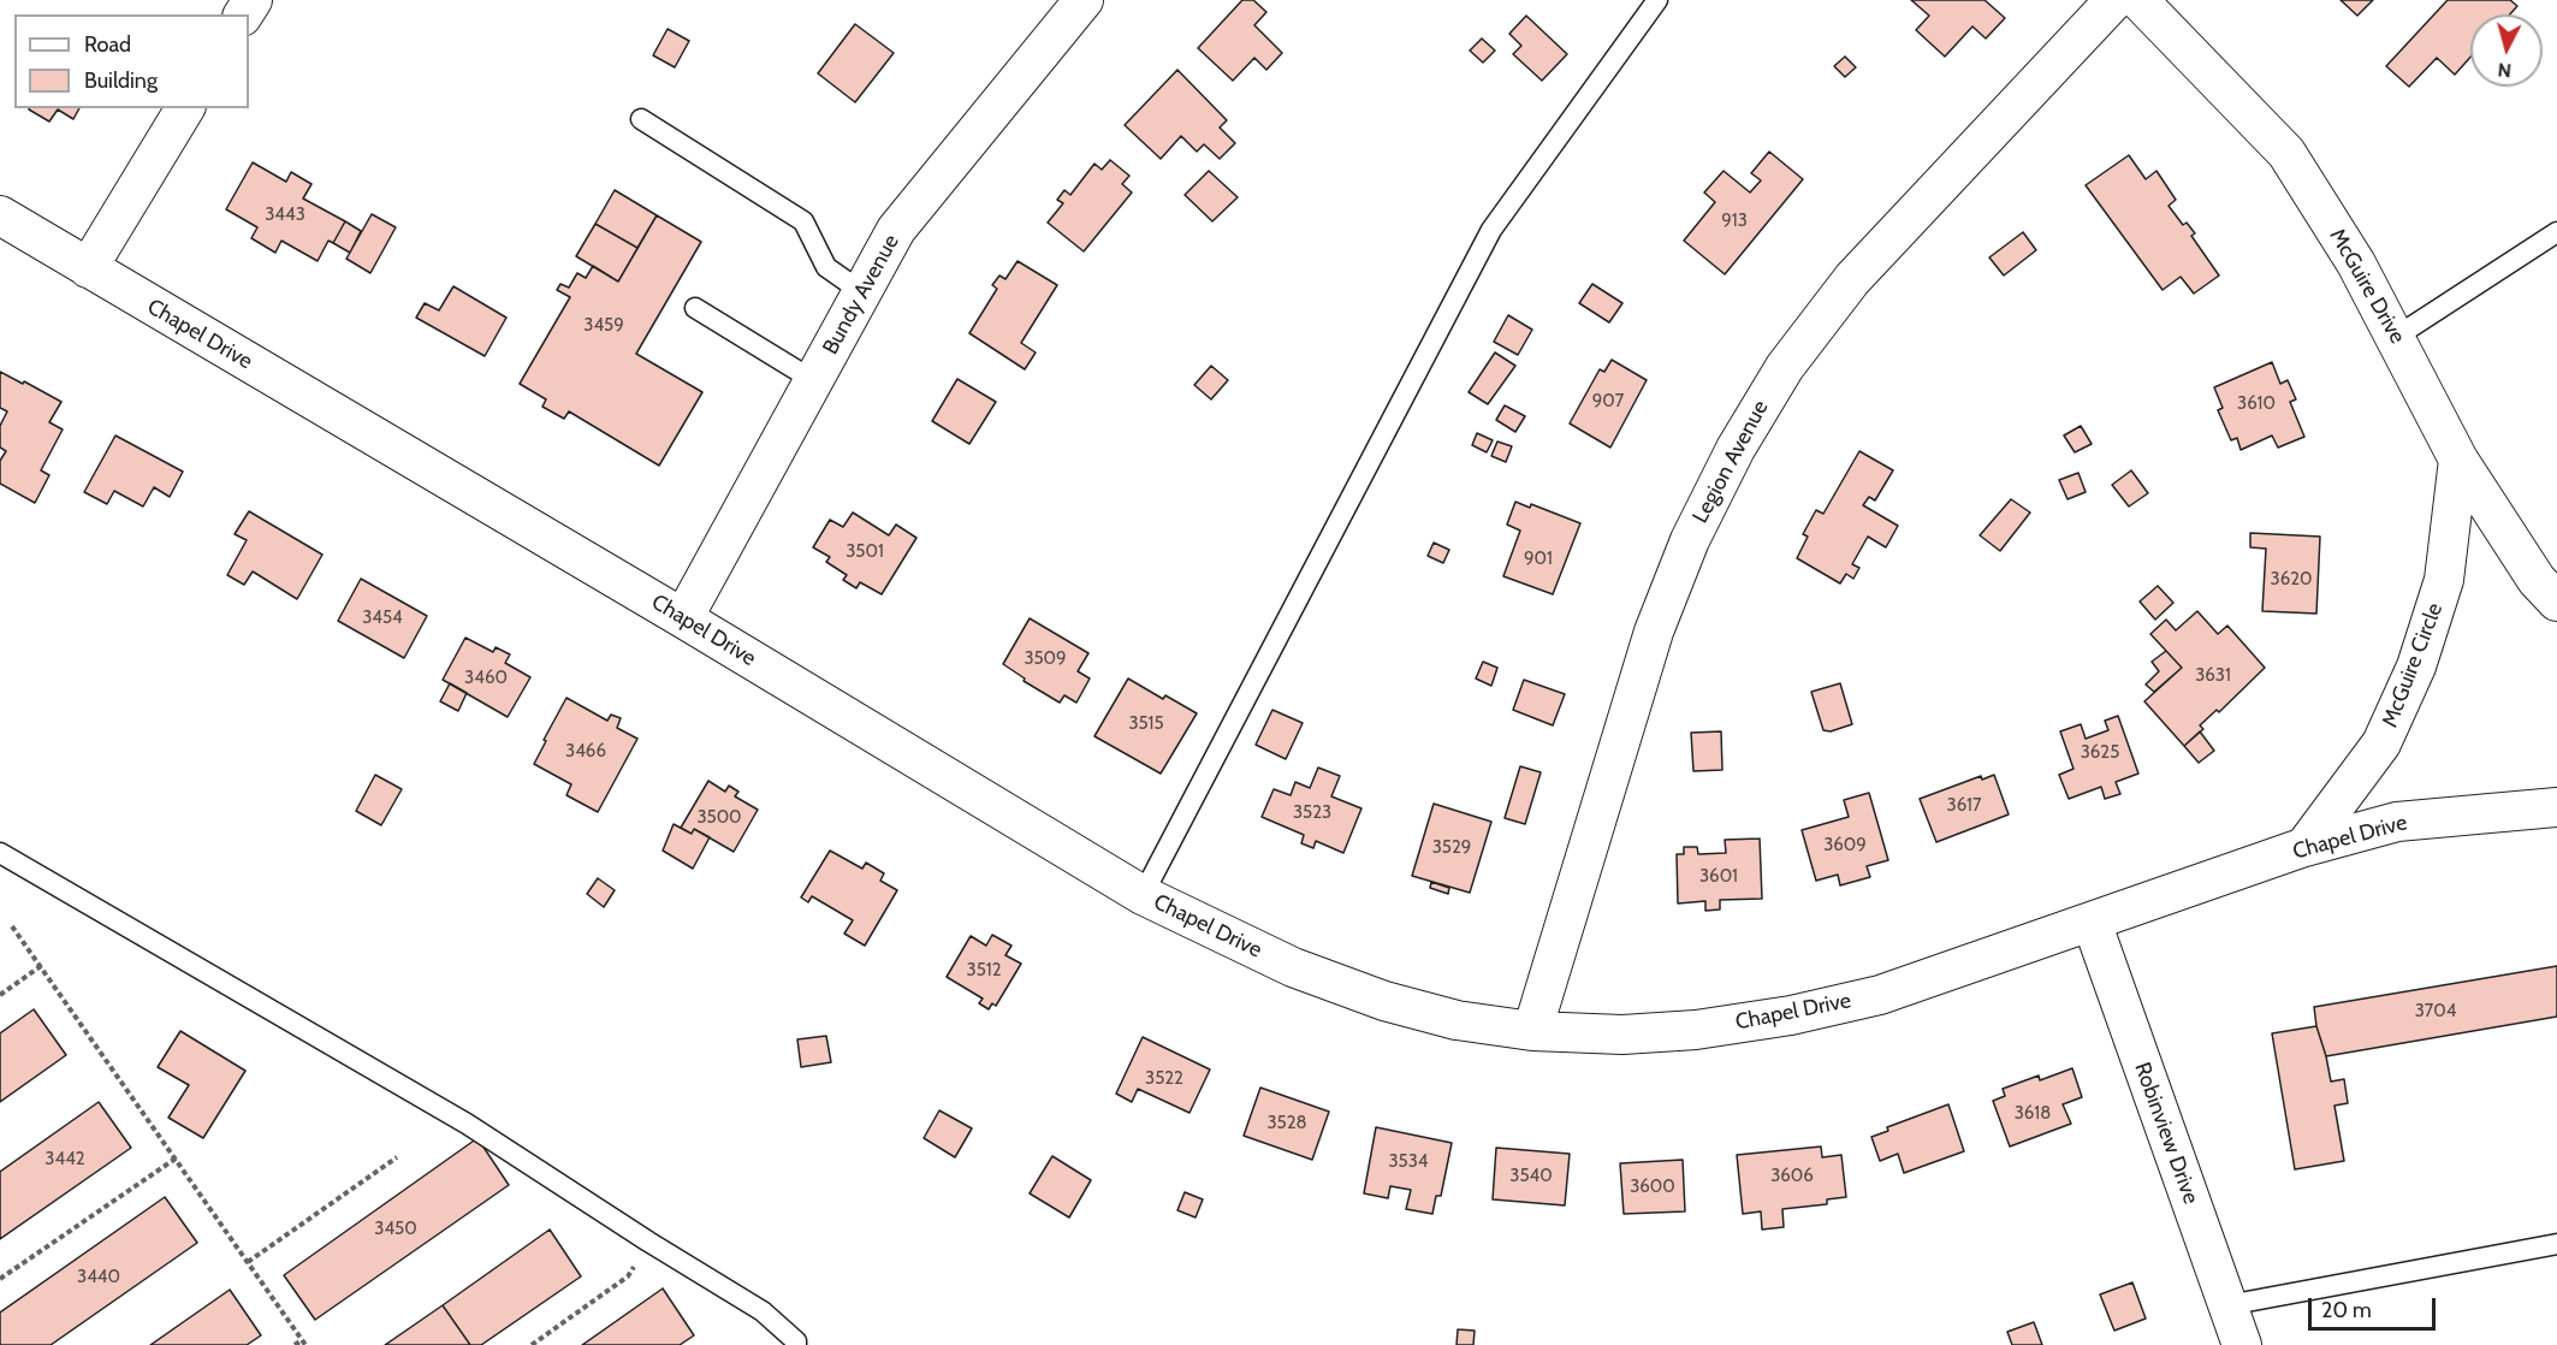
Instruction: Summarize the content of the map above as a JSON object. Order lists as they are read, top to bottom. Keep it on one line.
{"streets":{"street":["McGuire Drive","Bundy Avenue","Chapel Drive","Legion Avenue","McGuire Circle","Robinview Drive"]},"crossings":[["McGuire Drive","McGuire Circle"],["Bundy Avenue","Chapel Drive"],["Chapel Drive","Legion Avenue"],["Chapel Drive","McGuire Circle"],["Chapel Drive","Robinview Drive"]],"house_numbers":["3443","913","3459","907","3610","3501","901","3620","3454","3509","3631","3460","3515","3466","3625","3617","3523","3500","3609","3529","3601","3512","3704","3522","3618","3528","3442","3534","3540","3606","3600","3450","3440"],"legend":["Road","Building"],"scale_bar":"20 m","north":"bottom"}
